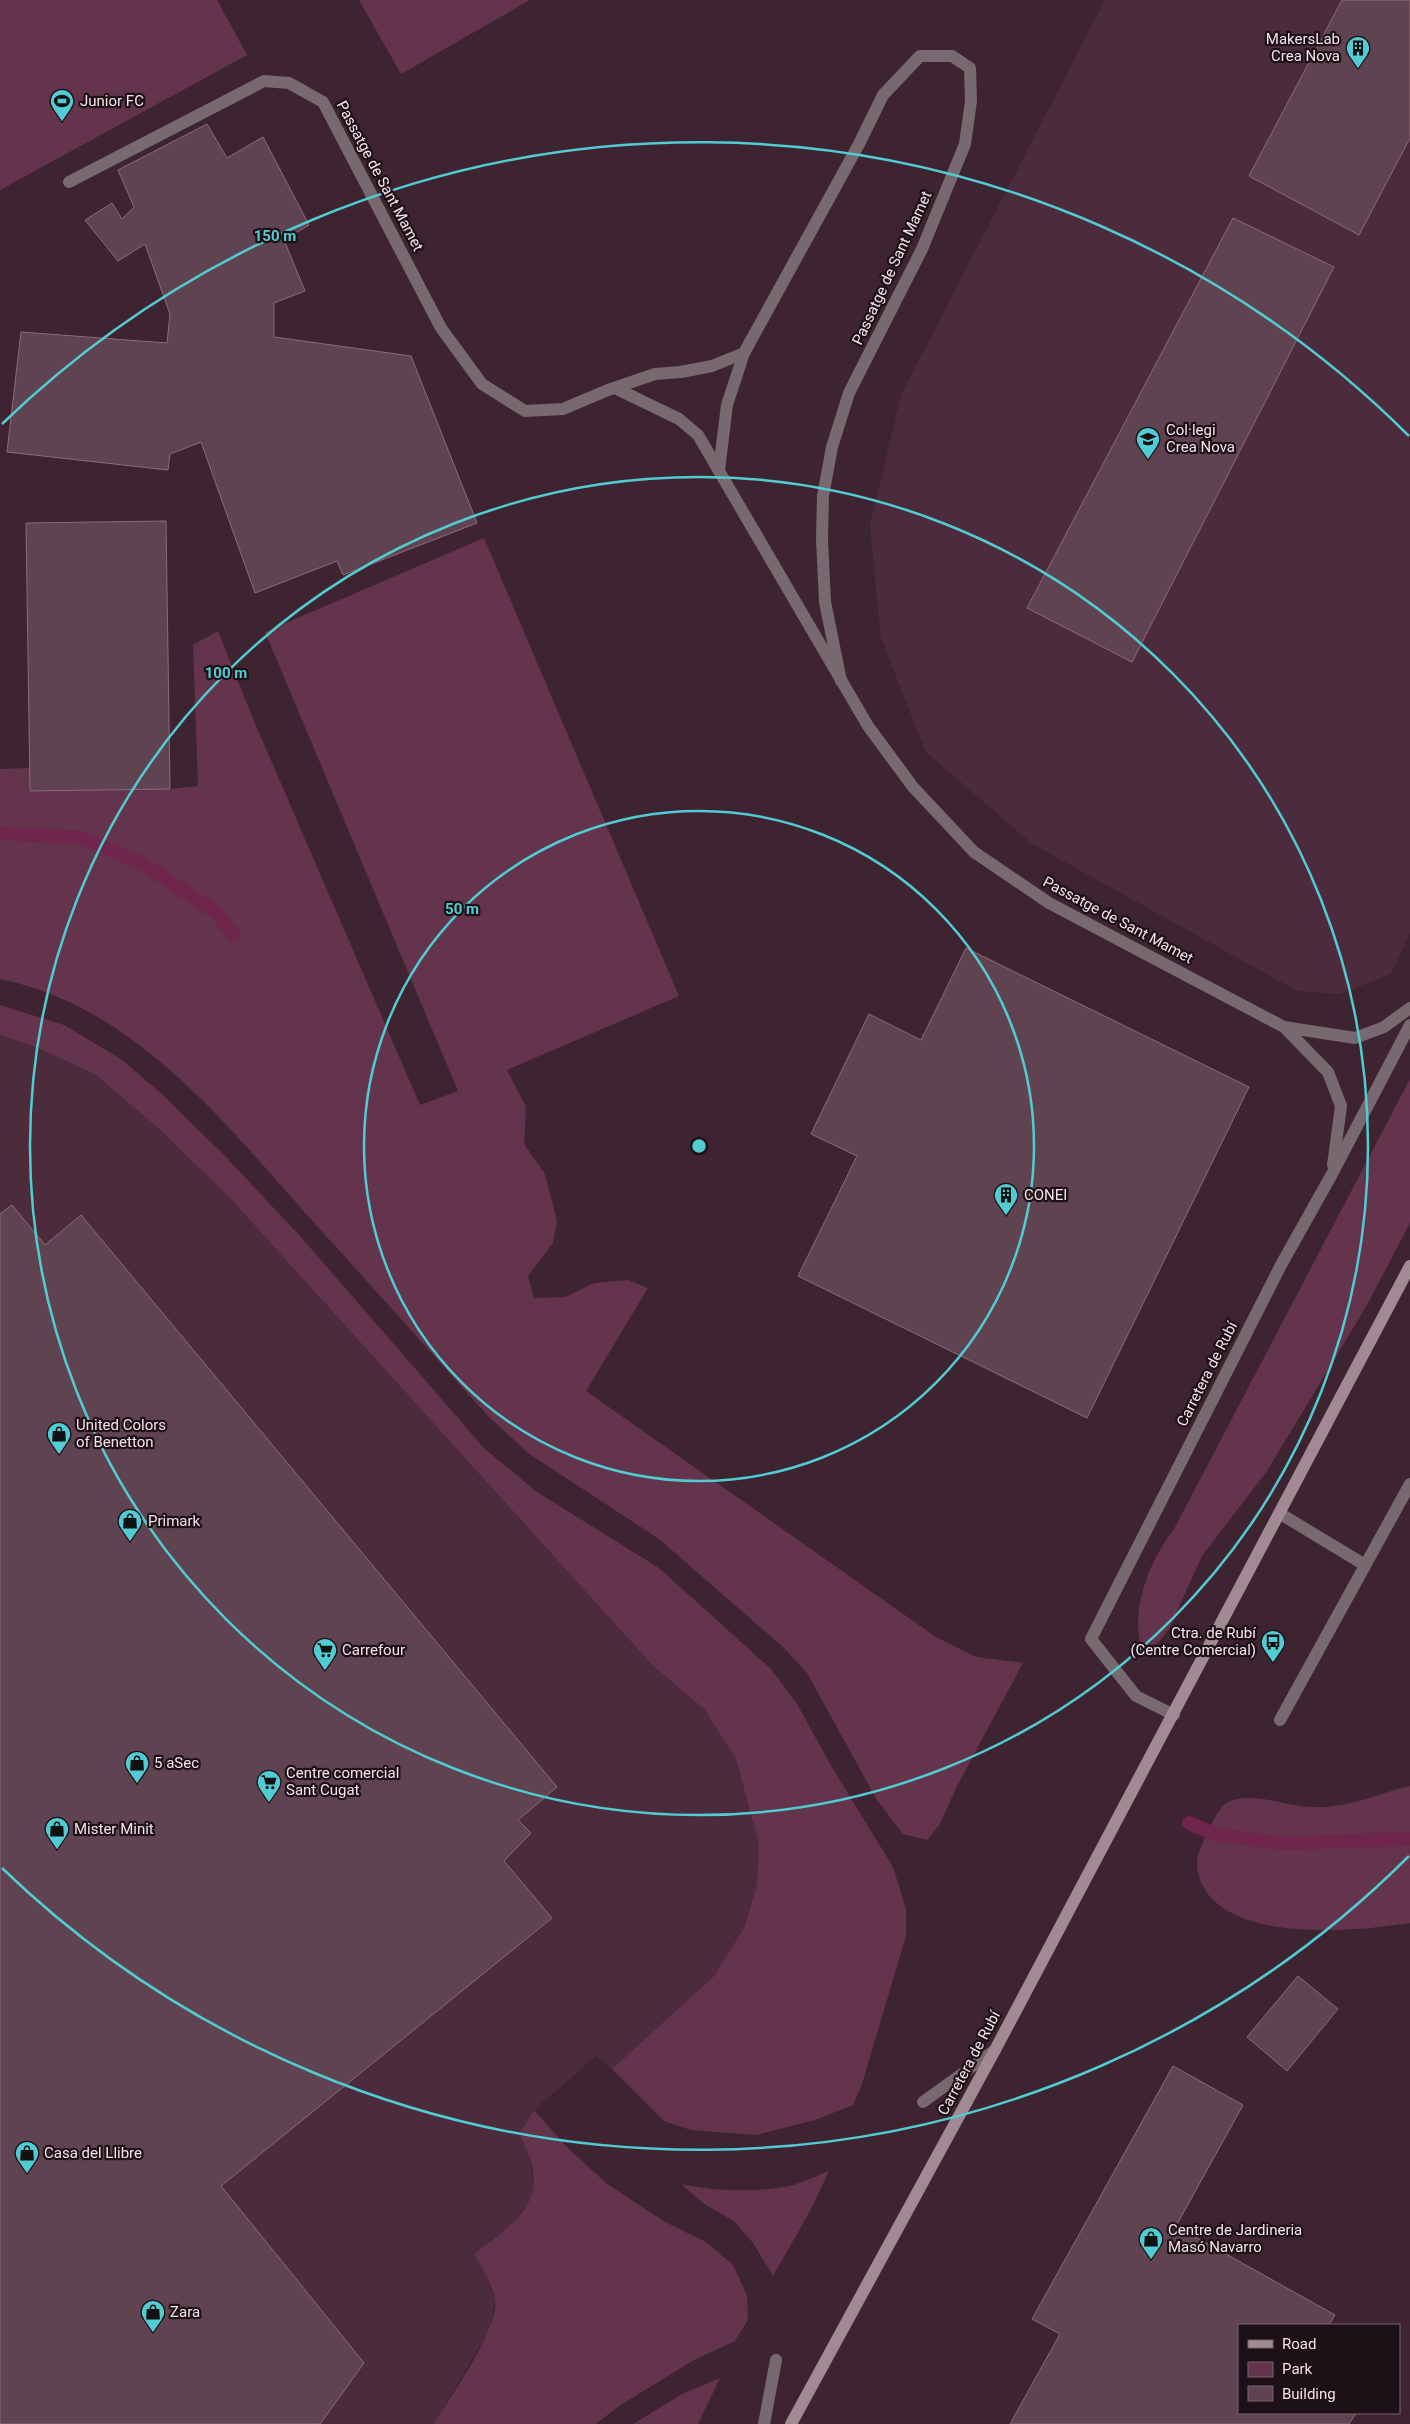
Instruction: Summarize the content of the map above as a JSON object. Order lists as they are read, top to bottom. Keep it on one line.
{"streets":{"main road":["Carretera de Rubí"],"street":["Passatge de Sant Mamet"]},"crossings":[["Passatge de Sant Mamet","Carretera de Rubí"]],"places":{"building":["MakersLab Crea Nova","CONEI"],"sports":["Junior FC"],"school or university":["Col·legi Crea Nova"],"shop":["United Colors of Benetton","Primark","5 aSec","Mister Minit","Casa del Llibre","Centre de Jardineria Masó Navarro","Zara"],"bus stop":["Ctra. de Rubí (Centre Comercial)"],"supermarket":["Carrefour","Centre comercial Sant Cugat"]},"legend":["Road","Park","Building"],"rings":["150 m","100 m","50 m"]}
